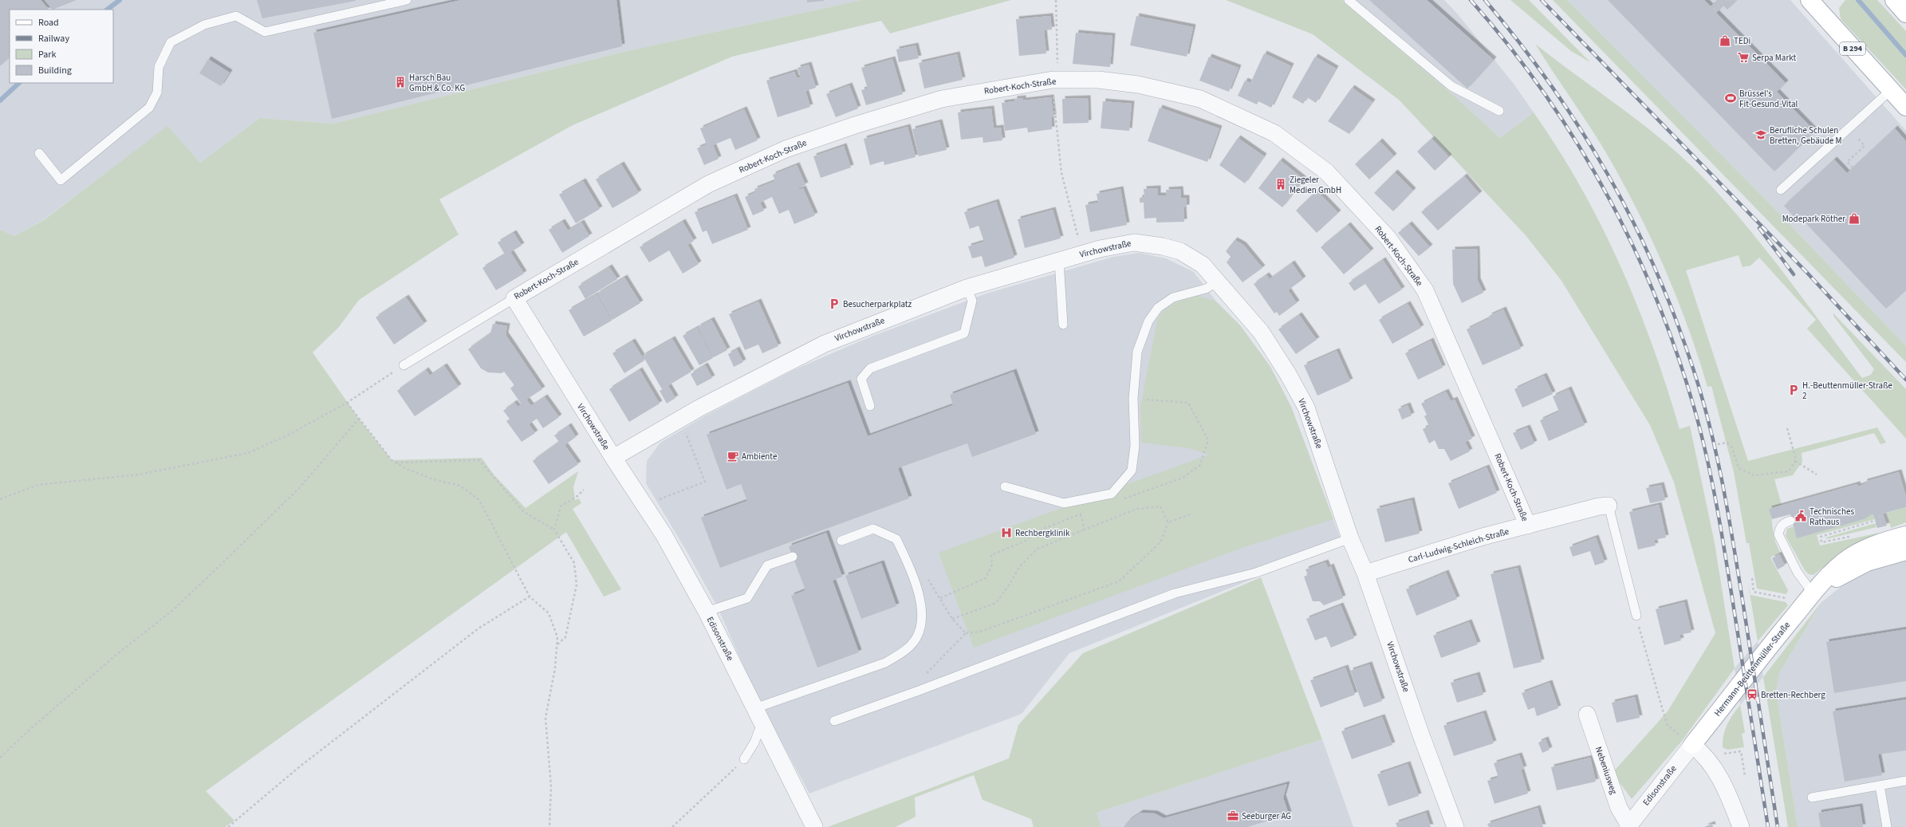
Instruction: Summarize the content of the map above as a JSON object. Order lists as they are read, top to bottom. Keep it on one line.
{"streets":{"street":["B 294","Robert-Koch-Straße","Virchowstraße","Carl-Ludwig-Schleich-Straße","Edisonstraße","Hermann-Beuttenmüller-Straße","Nebeniusweg"]},"crossings":[["Robert-Koch-Straße","Virchowstraße"],["Robert-Koch-Straße","Carl-Ludwig-Schleich-Straße"],["Virchowstraße","Carl-Ludwig-Schleich-Straße"],["Virchowstraße","Edisonstraße"],["Edisonstraße","Hermann-Beuttenmüller-Straße"],["Edisonstraße","Nebeniusweg"]],"places":{"shop":["TEDi","Modepark Röther"],"supermarket":["Serpa Markt"],"building":["Harsch Bau GmbH & Co. KG","Ziegeler Medien GmbH"],"sports":["Brüssel's Fit-Gesund-Vital"],"school or university":["Berufliche Schulen Bretten, Gebäude M"],"parking":["Besucherparkplatz","H.-Beuttenmüller-Straße 2"],"cafe":["Ambiente"],"public building":["Technisches Rathaus"],"hospital":["Rechbergklinik"],"station":["Bretten-Rechberg"],"office":["Seeburger AG"]},"legend":["Road","Railway","Park","Building"]}
